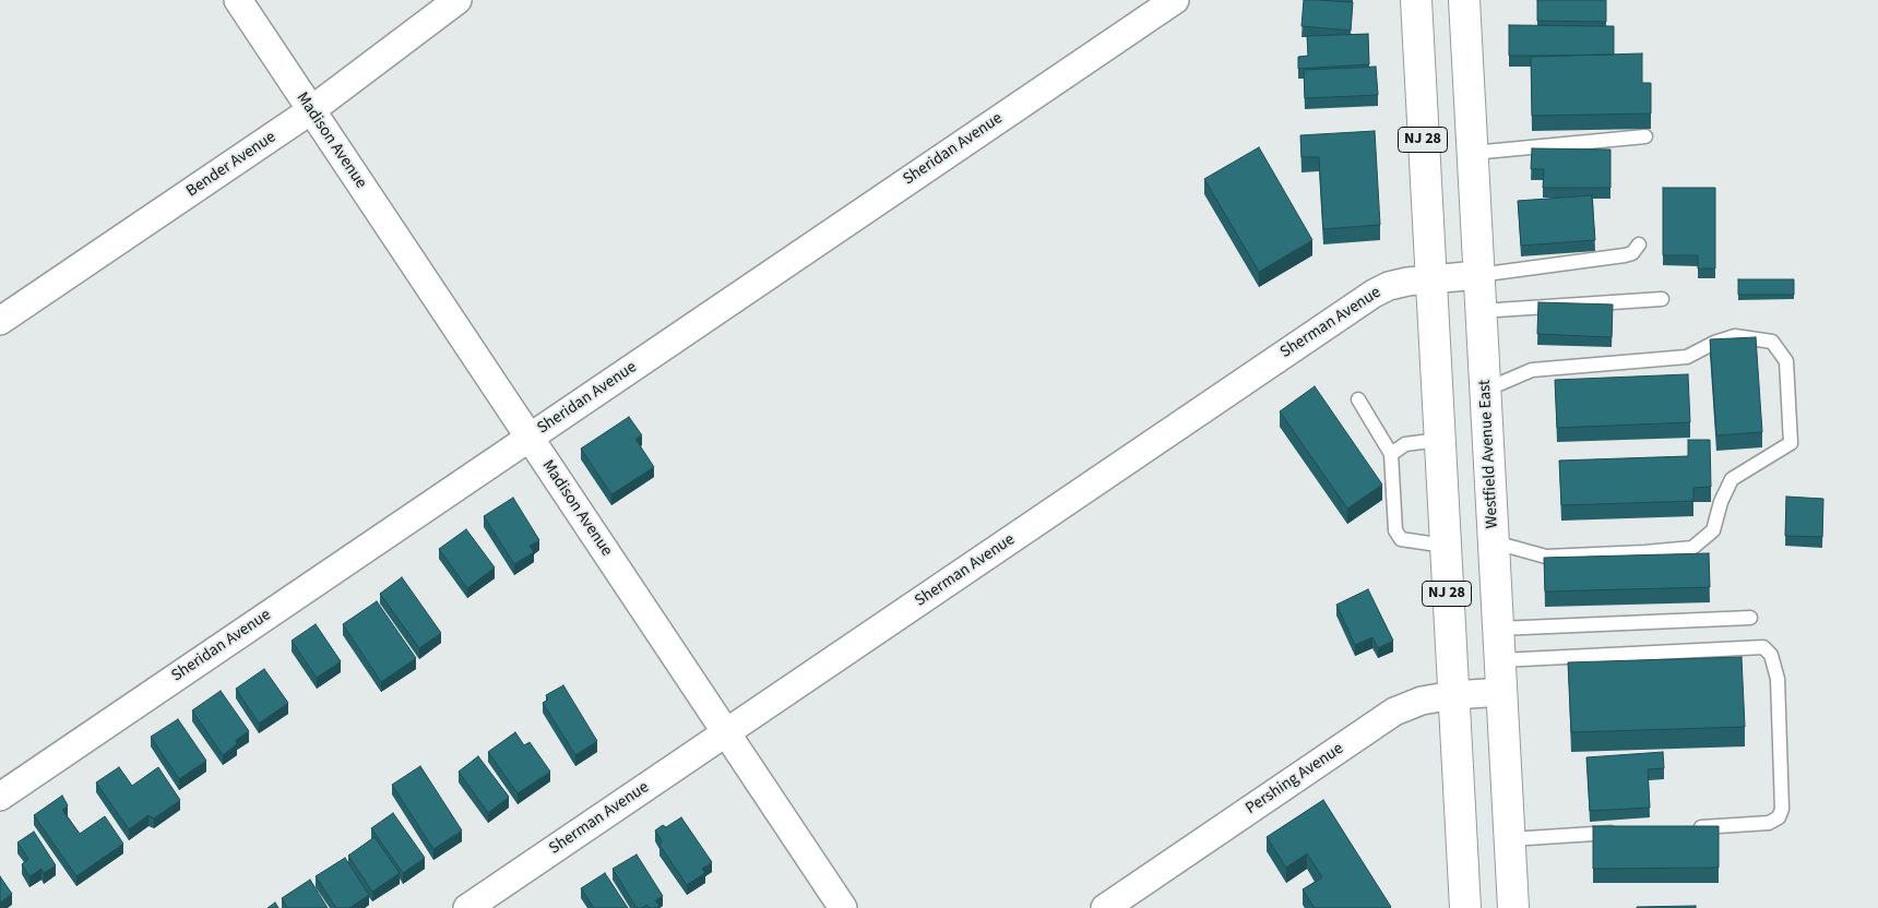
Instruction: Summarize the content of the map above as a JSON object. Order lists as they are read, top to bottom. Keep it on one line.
{"streets":{"main road":["NJ 28","Westfield Avenue East"],"street":["Madison Avenue","Sheridan Avenue","Bender Avenue","Sherman Avenue","Pershing Avenue"]},"crossings":[["NJ 28","Sherman Avenue"],["NJ 28","Pershing Avenue"],["Madison Avenue","Sheridan Avenue"],["Madison Avenue","Bender Avenue"],["Madison Avenue","Sherman Avenue"],["Sherman Avenue","Westfield Avenue East"],["Westfield Avenue East","Pershing Avenue"]]}
